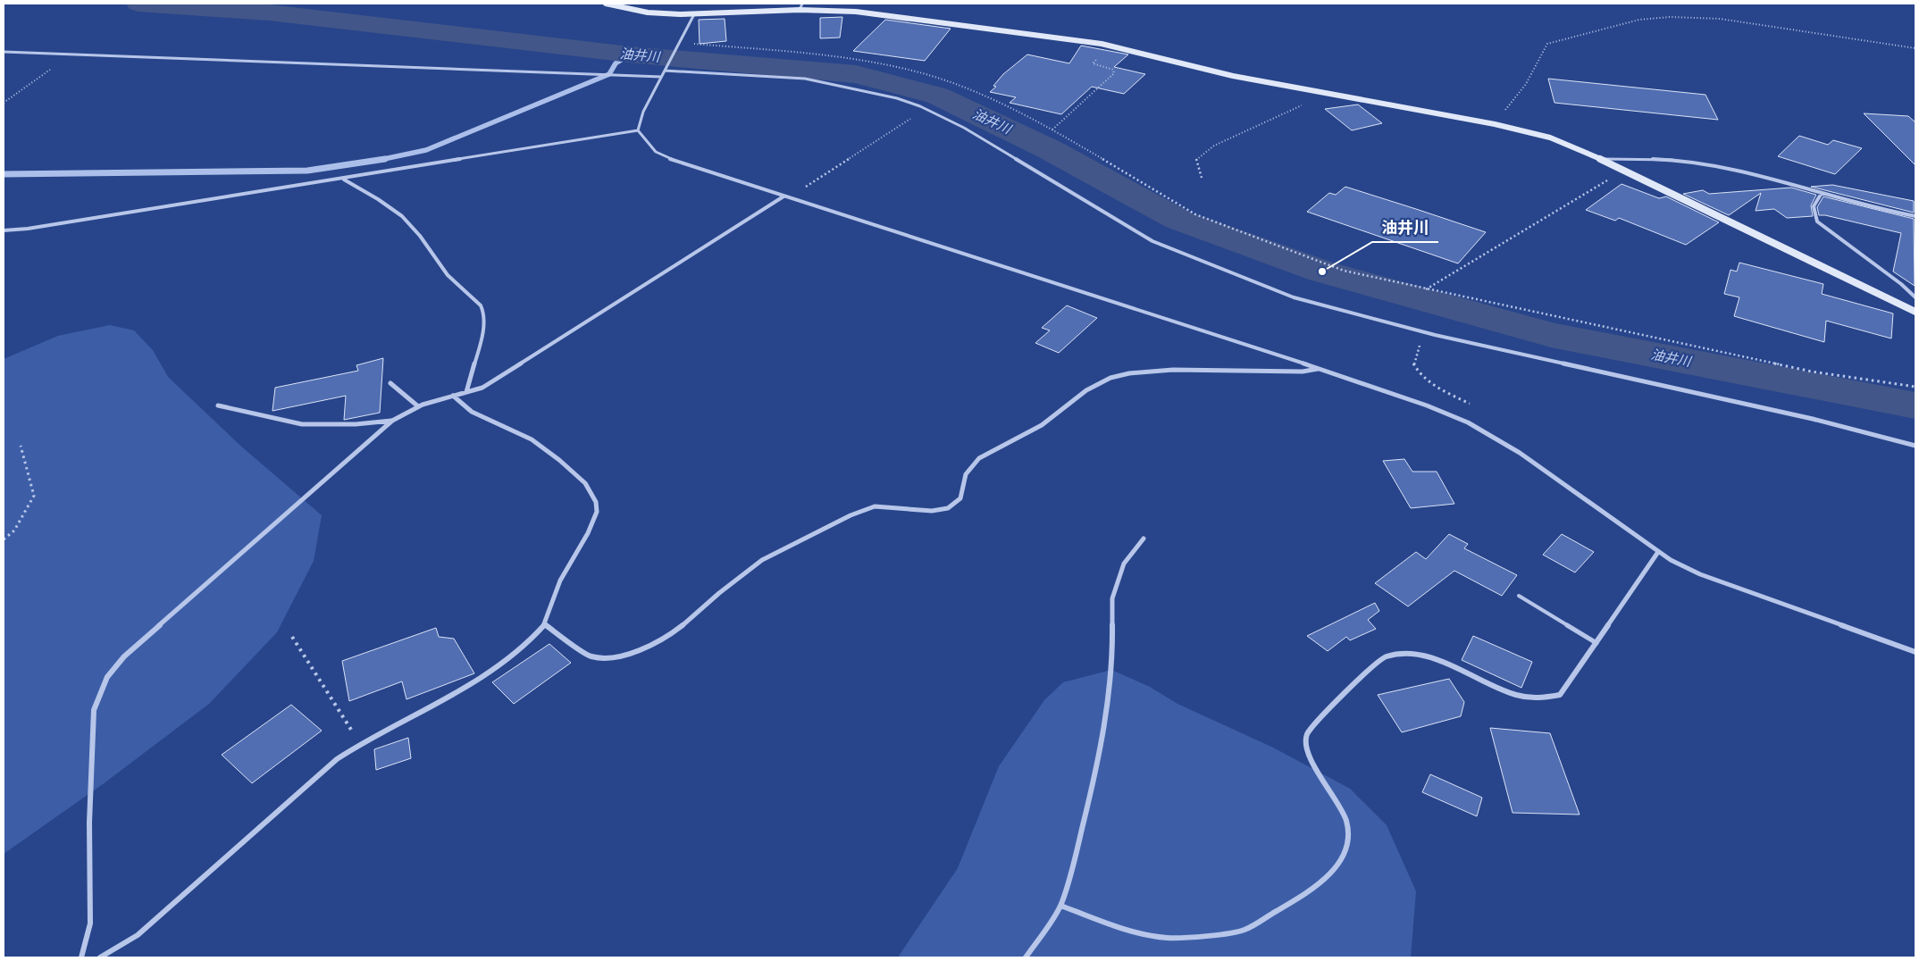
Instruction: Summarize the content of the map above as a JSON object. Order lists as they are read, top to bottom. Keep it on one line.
{"water":["油井川"],"places":["油井川"]}
